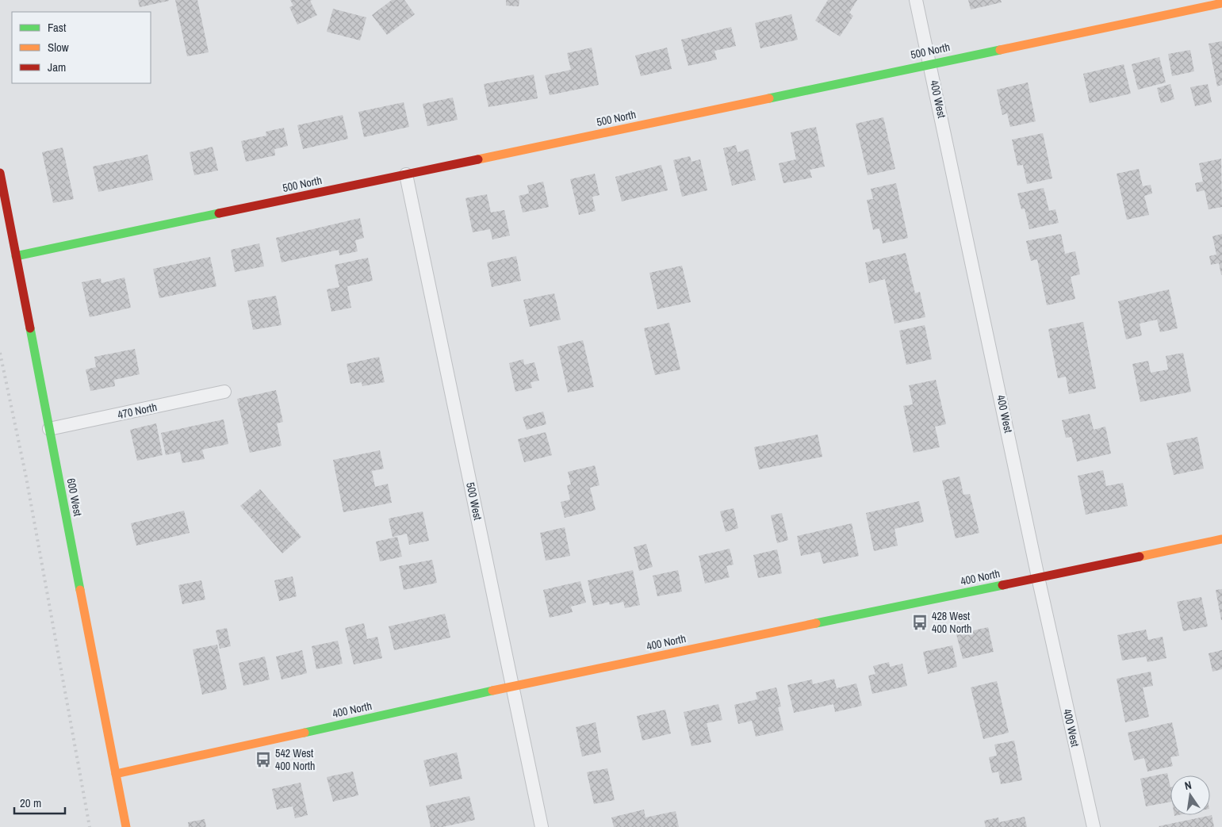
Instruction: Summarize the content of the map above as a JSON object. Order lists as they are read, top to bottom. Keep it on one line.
{"streets":{"street":["500 North","400 West","470 North","600 West","500 West","400 North"]},"crossings":[["500 North","400 West"],["500 North","600 West"],["500 North","500 West"],["400 West","400 North"],["470 North","600 West"],["600 West","400 North"],["500 West","400 North"]],"places":{"bus stop":["428 West 400 North","542 West 400 North"]},"legend":["Fast","Slow","Jam"],"scale_bar":"20 m","north":"top"}
